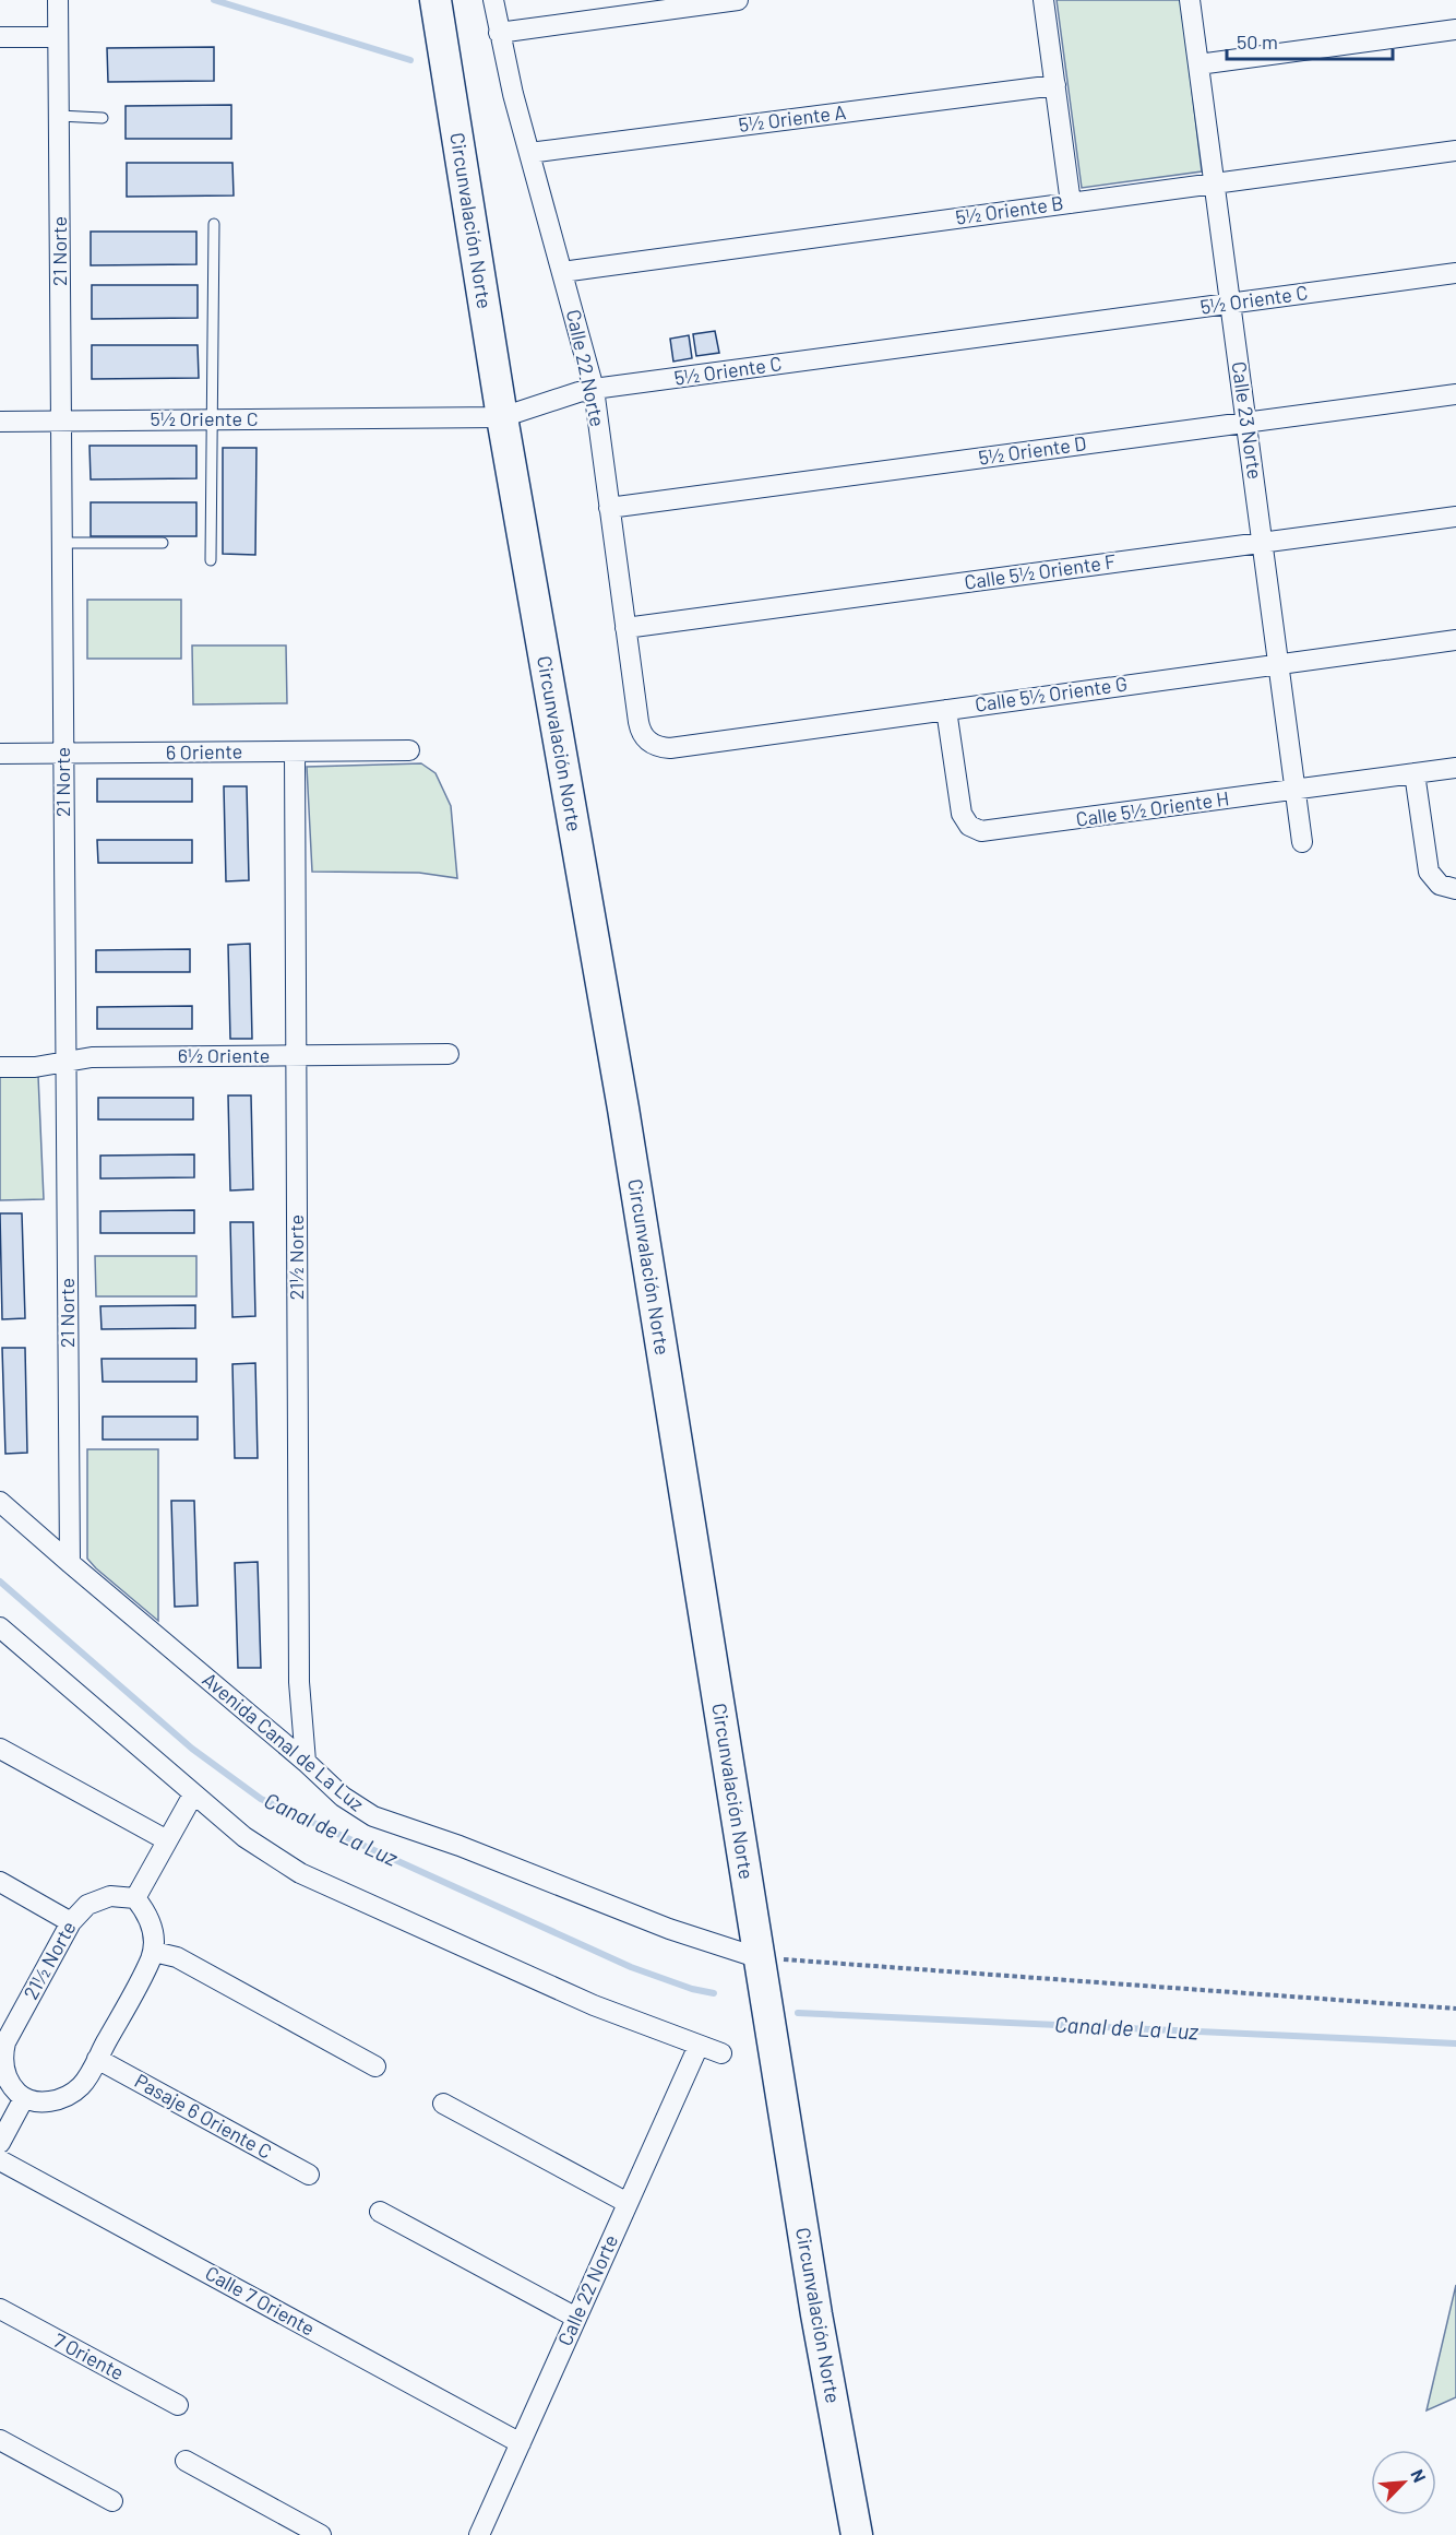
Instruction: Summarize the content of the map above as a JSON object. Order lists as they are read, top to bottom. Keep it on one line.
{"streets":{"main road":["Circunvalación Norte"],"street":["5½ Oriente A","5½ Oriente B","21 Norte","5½ Oriente C","Calle 22 Norte","Calle 23 Norte","5½ Oriente D","Calle 5½ Oriente F","Calle 5½ Oriente G","6 Oriente","Calle 5½ Oriente H","6½ Oriente","21½ Norte","Avenida Canal de La Luz","Pasaje 6 Oriente C","Calle 7 Oriente","7 Oriente"]},"crossings":[["5½ Oriente A","Calle 22 Norte"],["5½ Oriente B","Calle 22 Norte"],["5½ Oriente B","Calle 23 Norte"],["Circunvalación Norte","5½ Oriente C"],["Circunvalación Norte","Avenida Canal de La Luz"],["21 Norte","5½ Oriente C"],["21 Norte","6 Oriente"],["21 Norte","6½ Oriente"],["21 Norte","Avenida Canal de La Luz"],["5½ Oriente C","Calle 22 Norte"],["5½ Oriente C","Calle 23 Norte"],["Calle 22 Norte","5½ Oriente D"],["Calle 22 Norte","Calle 5½ Oriente F"],["Calle 22 Norte","Calle 5½ Oriente G"],["Calle 22 Norte","Calle 7 Oriente"],["Calle 23 Norte","5½ Oriente D"],["Calle 23 Norte","Calle 5½ Oriente F"],["Calle 23 Norte","Calle 5½ Oriente G"],["Calle 23 Norte","Calle 5½ Oriente H"],["Calle 5½ Oriente G","Calle 5½ Oriente H"],["6 Oriente","21½ Norte"],["6½ Oriente","21½ Norte"],["21½ Norte","Avenida Canal de La Luz"]],"water":["Canal de La Luz"],"scale_bar":"50 m","north":"top right"}
